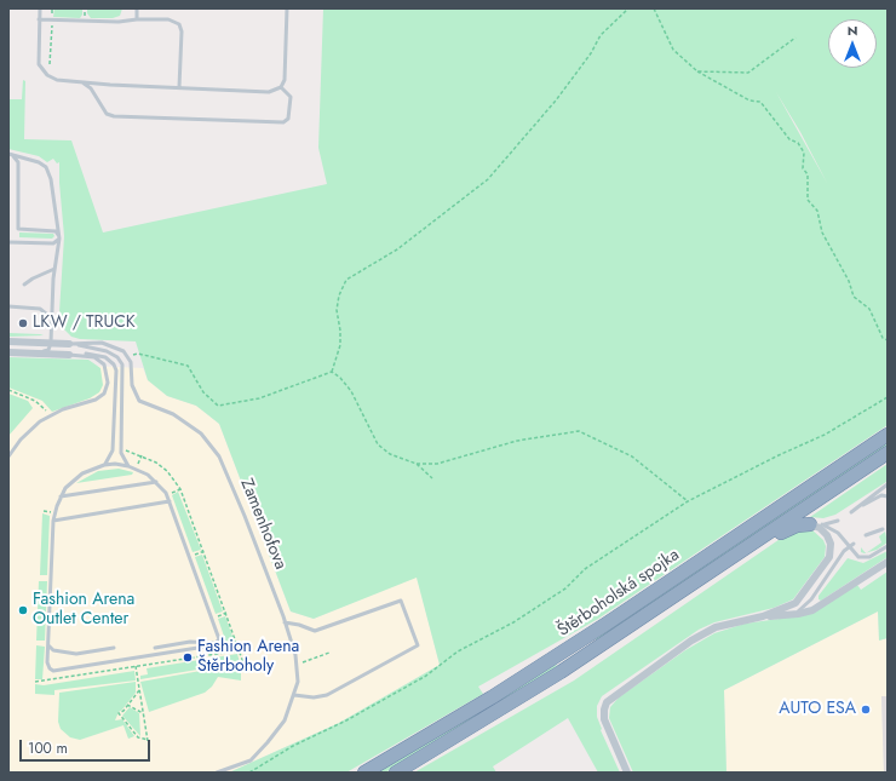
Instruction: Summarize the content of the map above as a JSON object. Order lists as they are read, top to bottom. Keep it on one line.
{"streets":{"highway":["Štěrboholská spojka"],"lane":["Zamenhofova"]},"places":["LKW / TRUCK","Fashion Arena Outlet Center","Fashion Arena Štěrboholy","AUTO ESA"],"scale_bar":"100 m","north":"top"}
